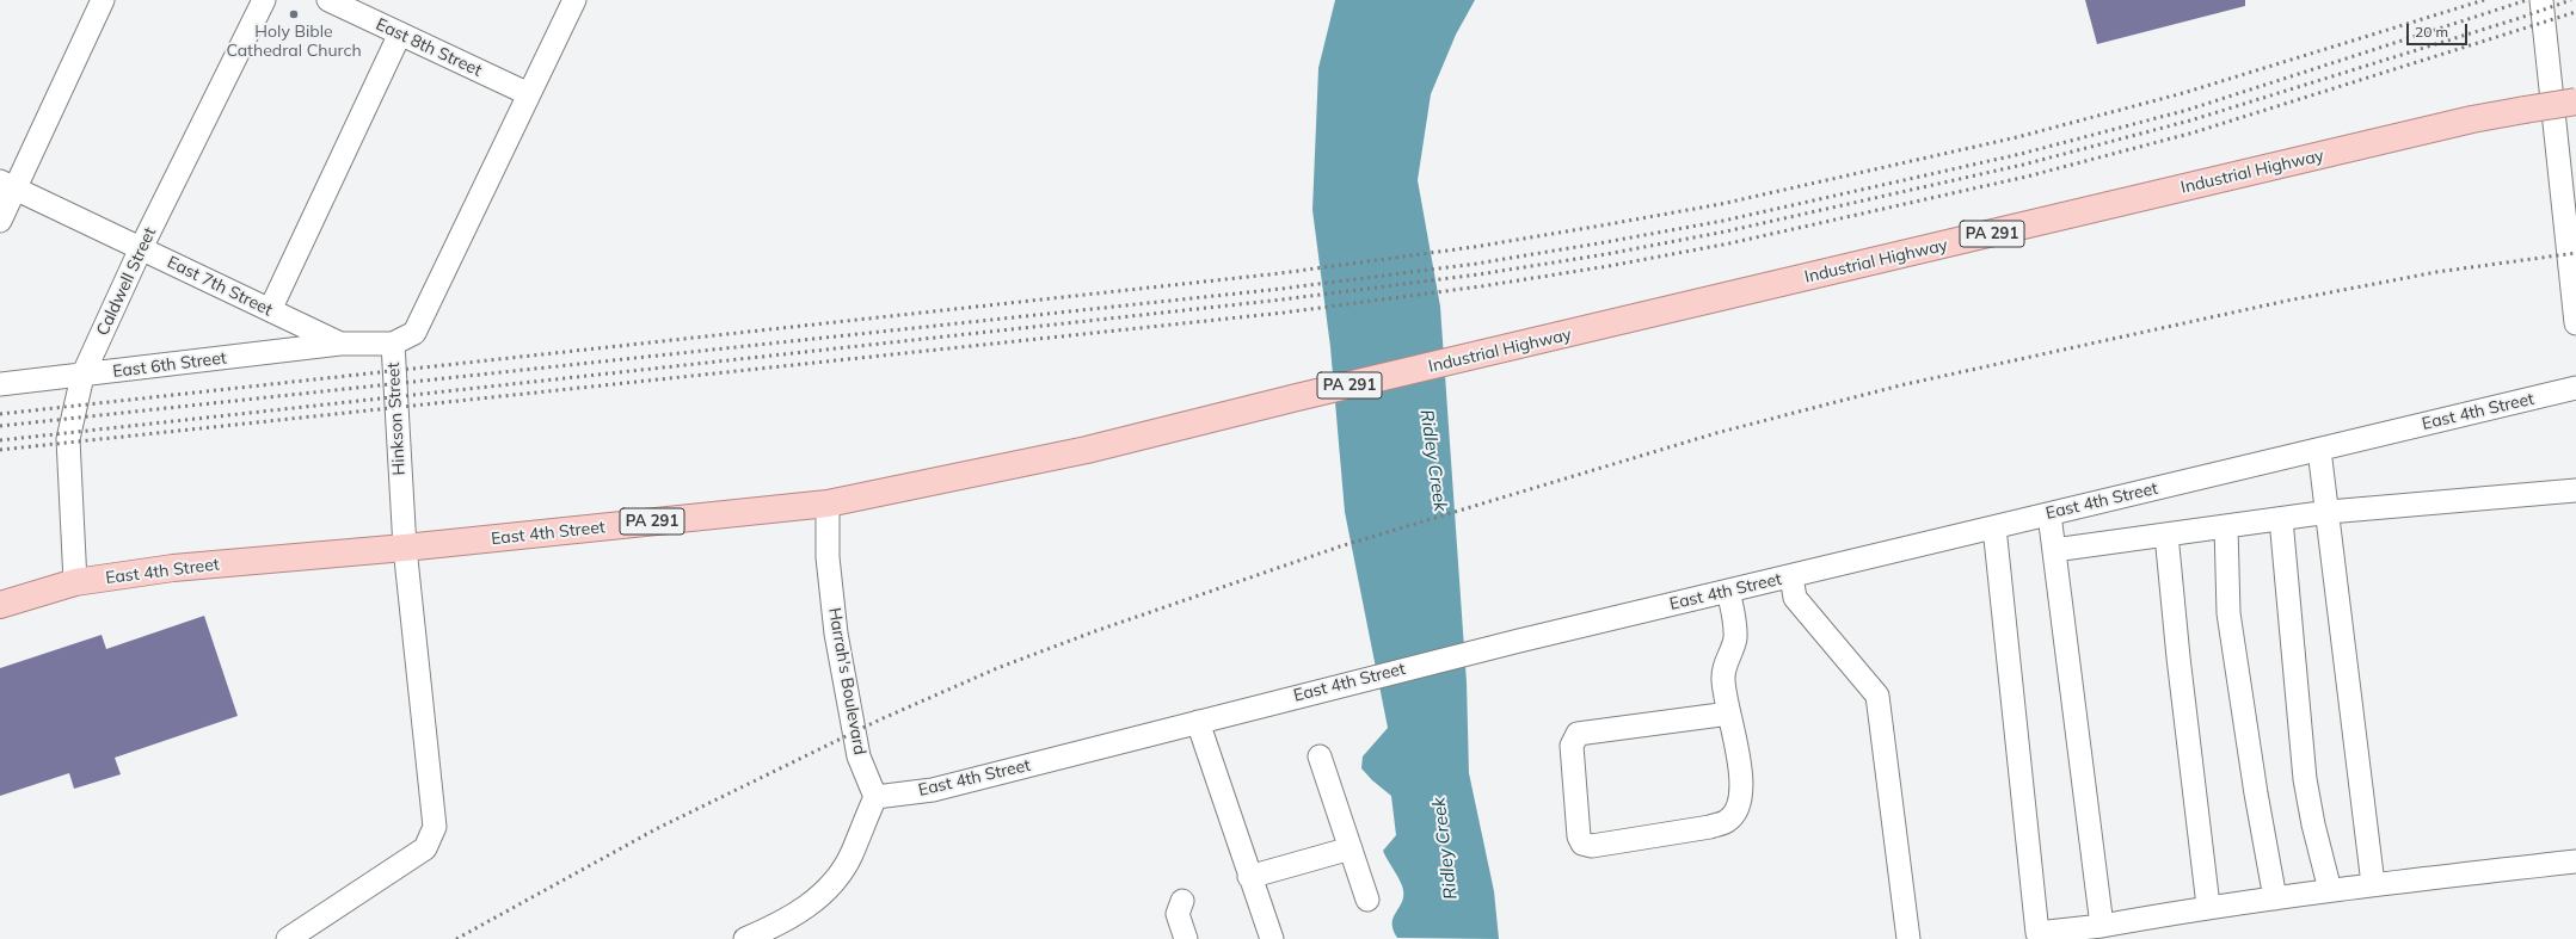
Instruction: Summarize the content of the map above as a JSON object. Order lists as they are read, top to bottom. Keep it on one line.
{"streets":{"main road":["Industrial Highway","PA 291","East 4th Street"],"street":["East 8th Street","Caldwell Street","East 7th Street","East 6th Street","Hinkson Street","Harrah's Boulevard"]},"crossings":[["East 8th Street","Hinkson Street"],["Industrial Highway","East 4th Street"],["Caldwell Street","East 7th Street"],["Caldwell Street","East 6th Street"],["Caldwell Street","East 4th Street"],["East 7th Street","East 6th Street"],["East 7th Street","Hinkson Street"],["East 4th Street","Hinkson Street"],["East 4th Street","Harrah's Boulevard"]],"water":["Ridley Creek"],"places":["Holy Bible Cathedral Church"],"scale_bar":"20 m"}
